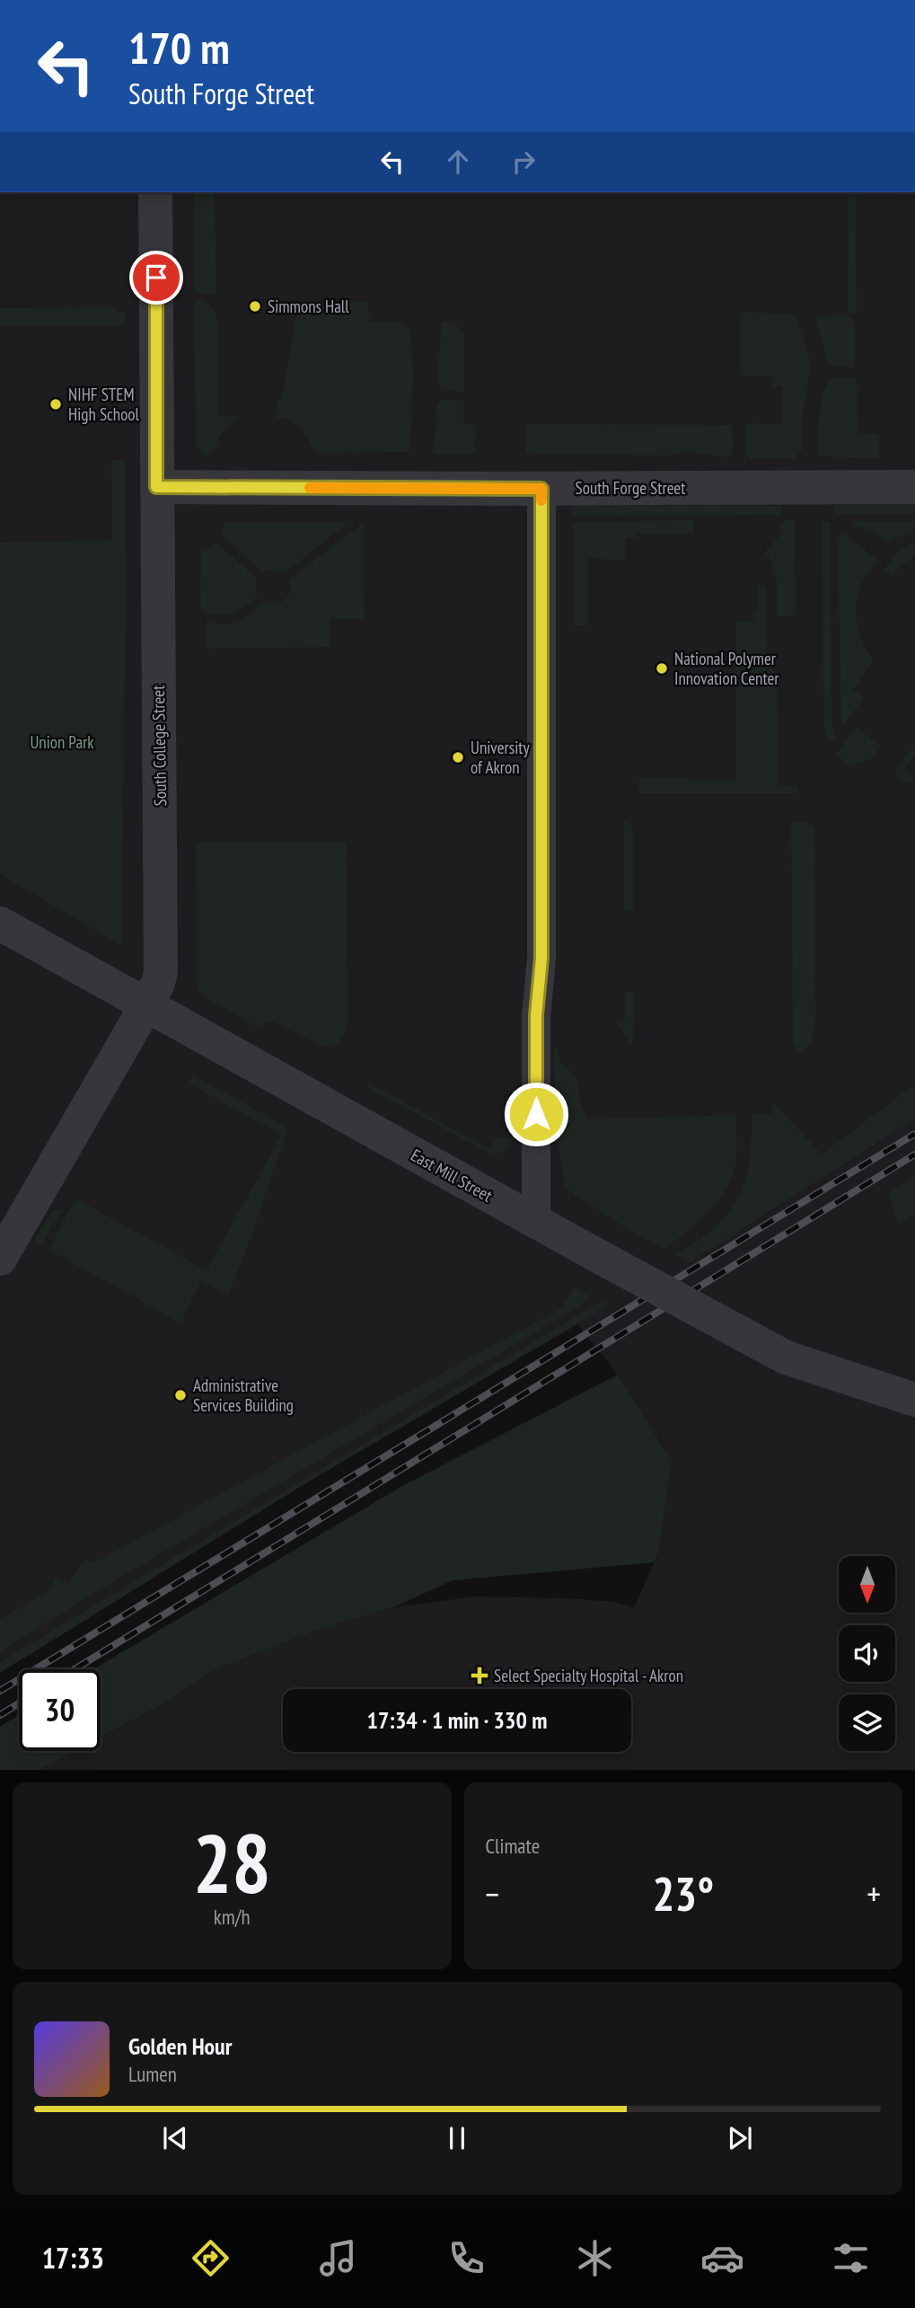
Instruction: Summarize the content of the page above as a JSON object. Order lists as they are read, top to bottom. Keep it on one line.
{"streets":{"street":["South Forge Street","South College Street","East Mill Street"]},"crossings":[["South Forge Street","South College Street"],["South College Street","East Mill Street"]],"parks":["Union Park"],"places":{"other":["Simmons Hall","NIHF STEM High School","National Polymer Innovation Center","University of Akron","Administrative Services Building"],"health":["Select Specialty Hospital - Akron"]},"north":"bottom","page":{"turn":["170 m","South Forge Street"],"limit":"30","trip":"17:34 · 1 min · 330 m","tile":[["28","km/h"],"Climate"],"heat":["−","23°","+"],"song":["Golden Hour","Lumen"],"tabs":"17:33"}}
